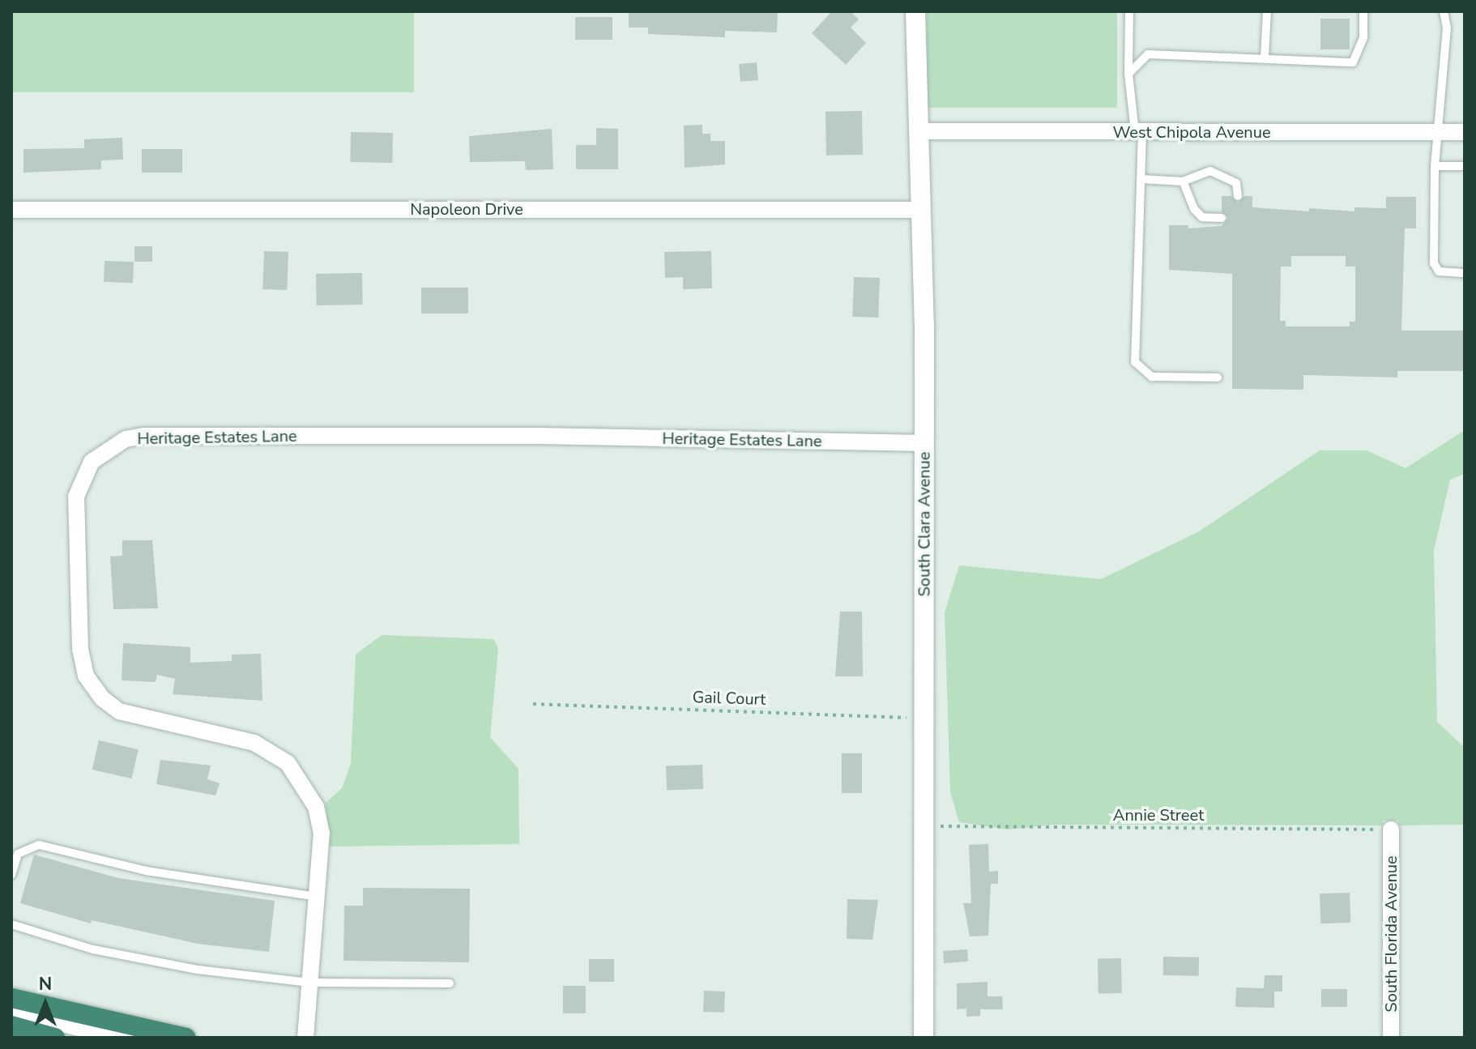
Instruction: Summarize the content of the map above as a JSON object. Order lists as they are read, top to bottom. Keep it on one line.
{"streets":{"street":["West Chipola Avenue","Napoleon Drive","Heritage Estates Lane","South Clara Avenue","South Florida Avenue"],"path":["Gail Court","Annie Street"]},"crossings":[["West Chipola Avenue","South Clara Avenue"],["Napoleon Drive","South Clara Avenue"],["Heritage Estates Lane","South Clara Avenue"],["South Clara Avenue","Gail Court"],["South Clara Avenue","Annie Street"],["Annie Street","South Florida Avenue"]],"north":"top"}
